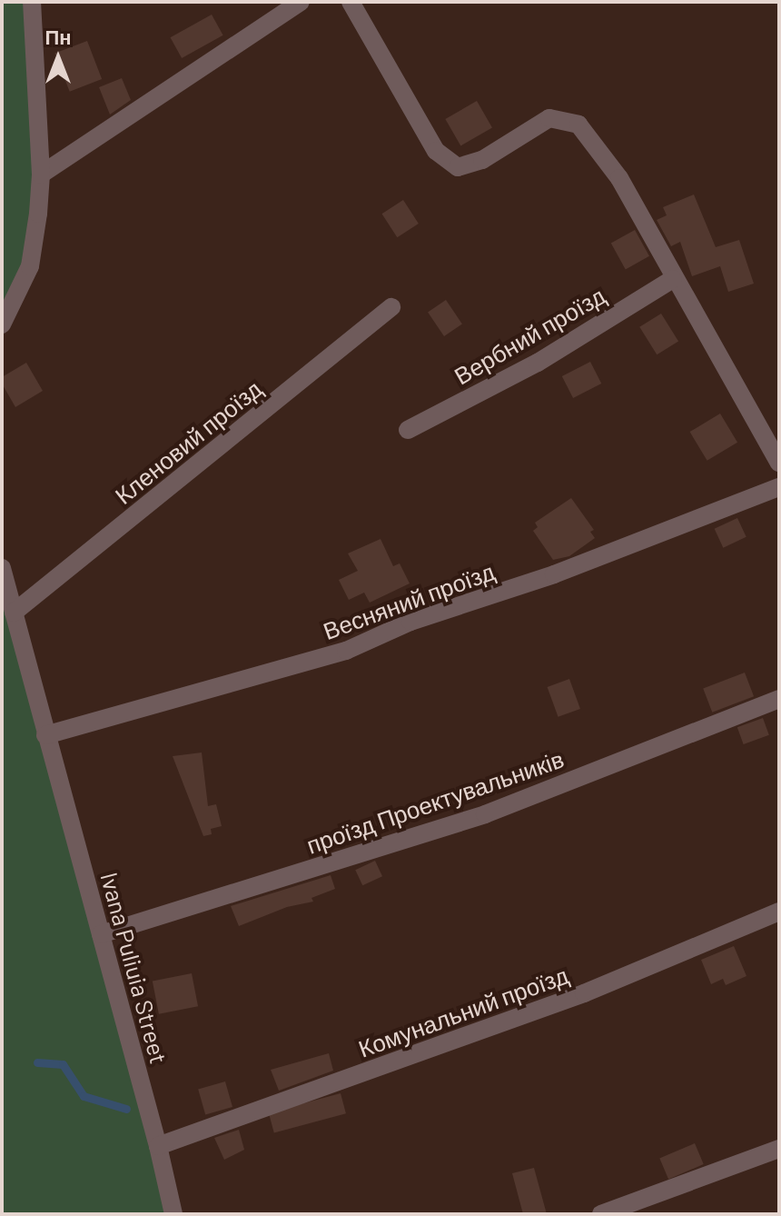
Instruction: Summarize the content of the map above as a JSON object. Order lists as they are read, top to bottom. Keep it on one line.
{"streets":{"street":["Вербний проїзд","Кленовий проїзд","Весняний проїзд","проїзд Проектувальників","Ivana Puliuia Street","Комунальний проїзд"]},"crossings":[["Кленовий проїзд","Ivana Puliuia Street"],["Весняний проїзд","Ivana Puliuia Street"],["проїзд Проектувальників","Ivana Puliuia Street"],["Ivana Puliuia Street","Комунальний проїзд"]],"north":"top"}
